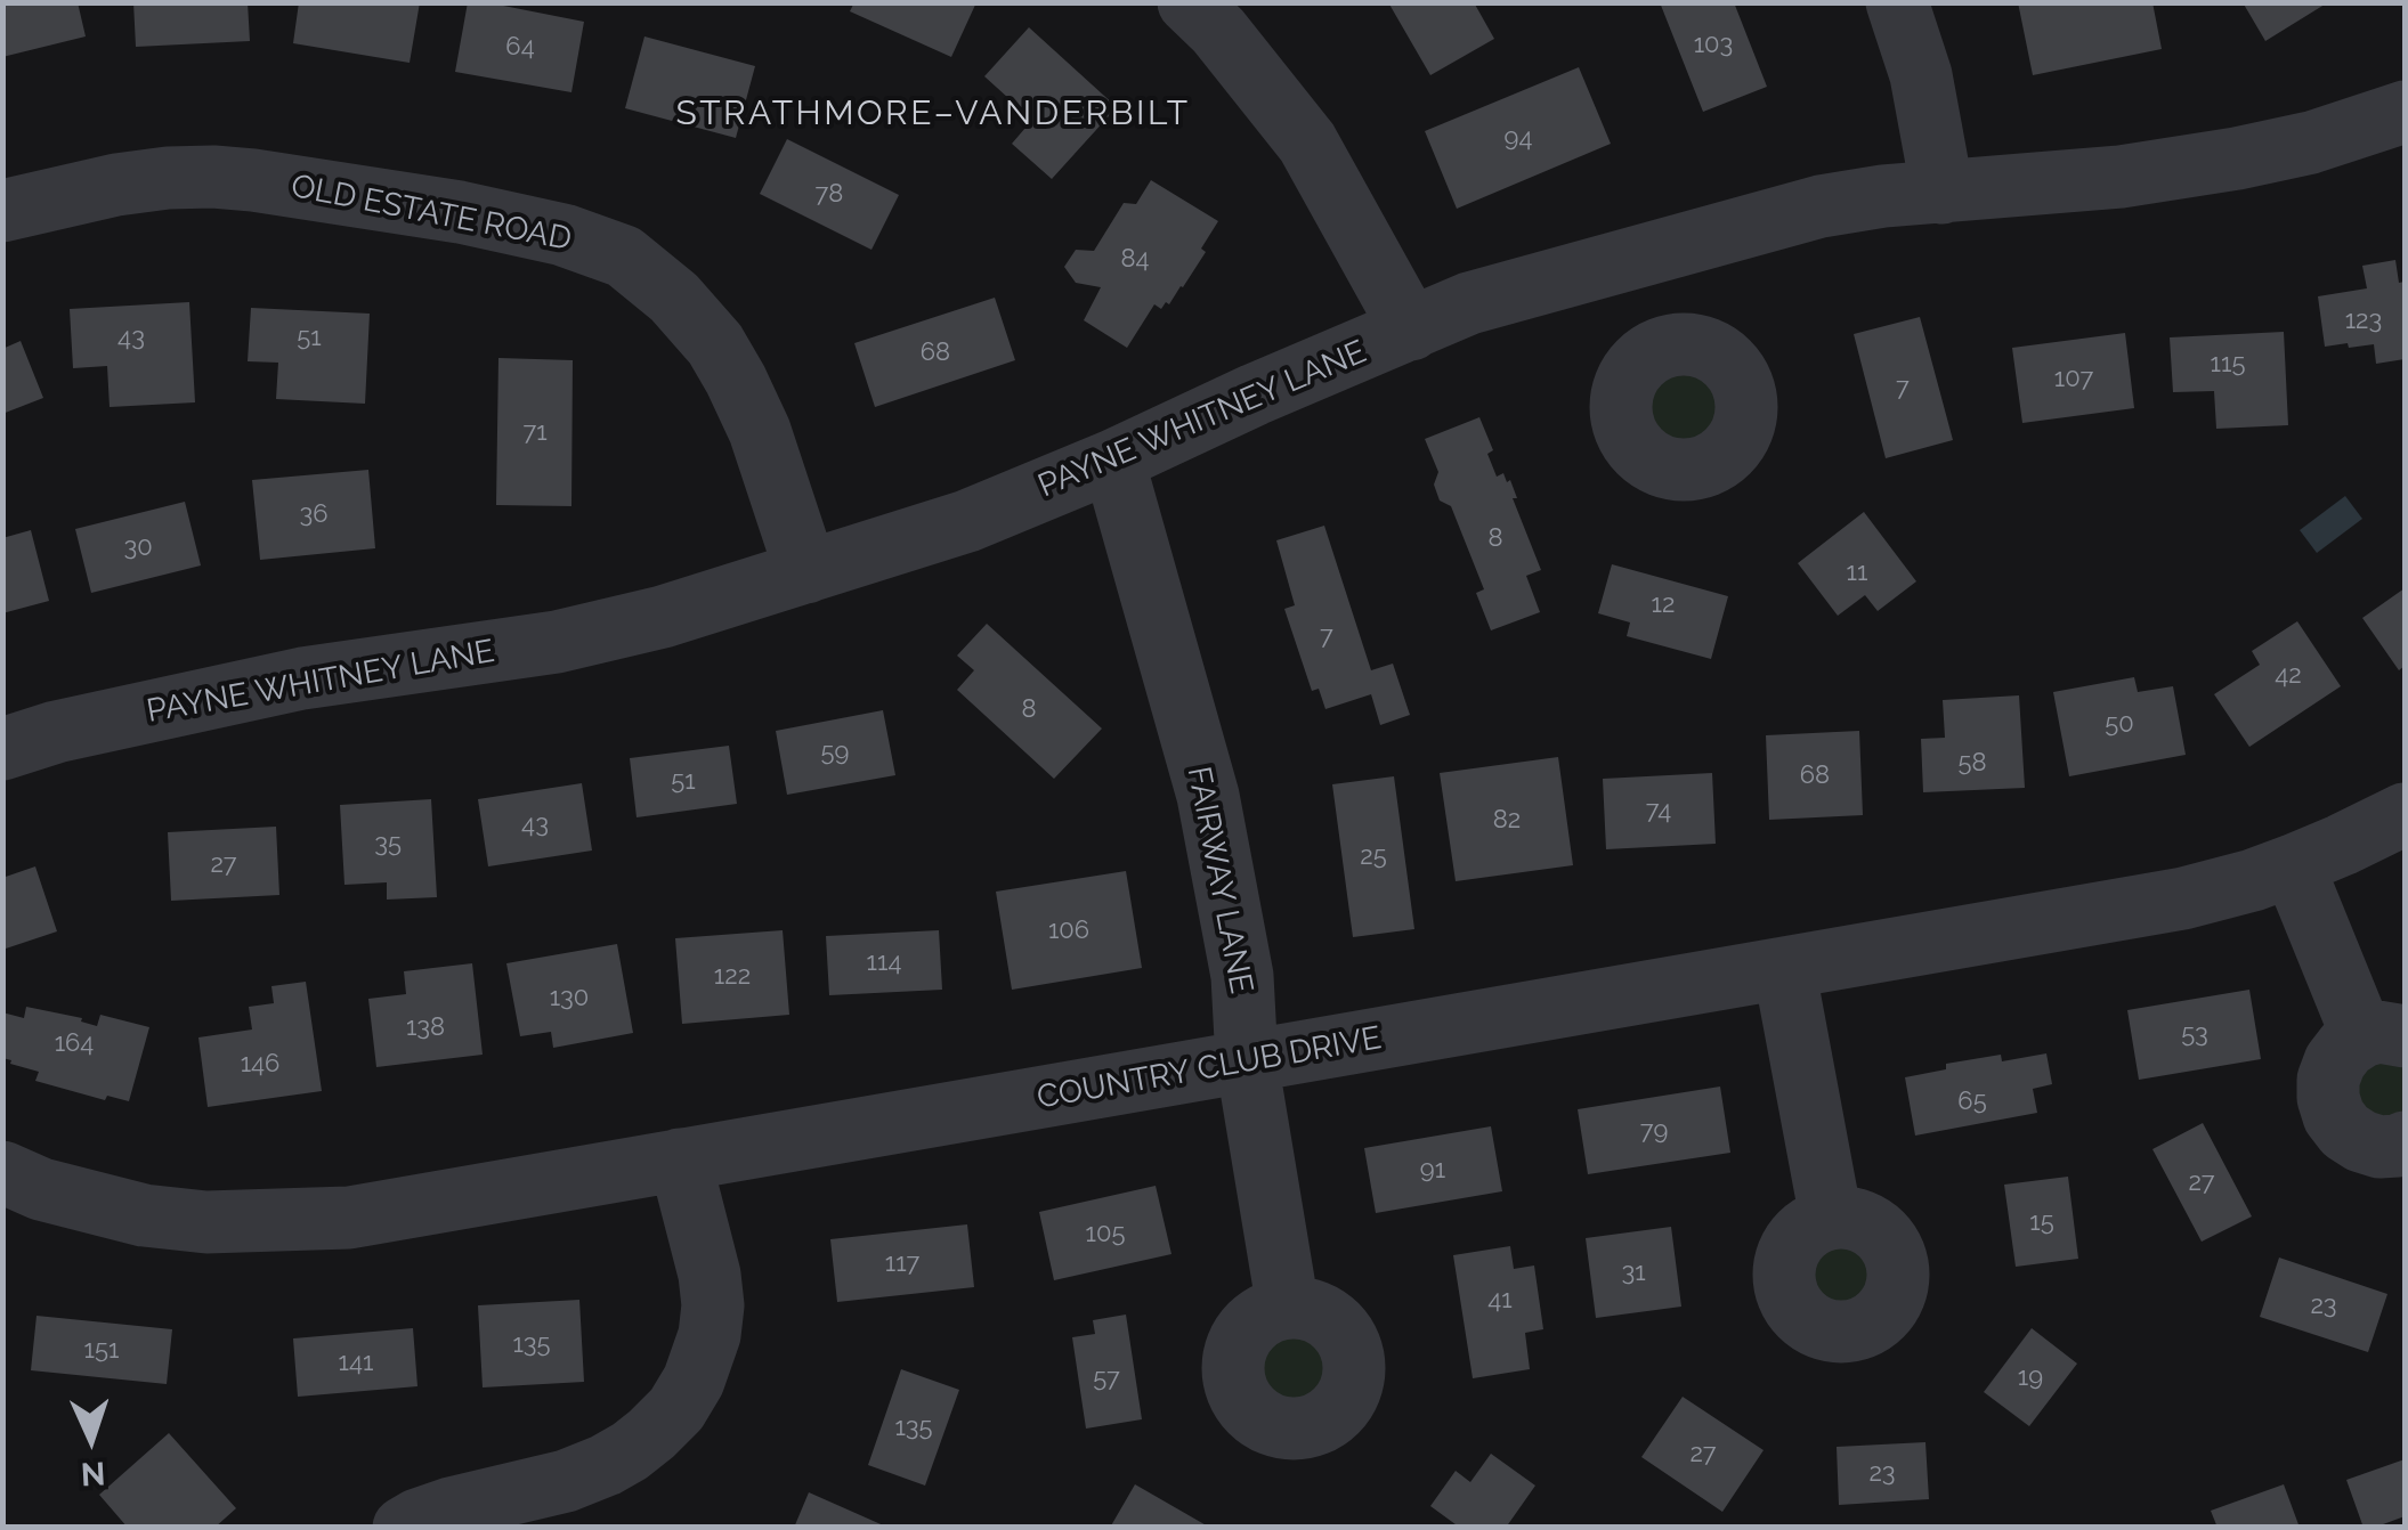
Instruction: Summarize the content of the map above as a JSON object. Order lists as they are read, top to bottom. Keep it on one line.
{"streets":{"street":["OLD ESTATE ROAD","PAYNE WHITNEY LANE","FAIRWAY LANE","COUNTRY CLUB DRIVE"]},"crossings":[["OLD ESTATE ROAD","PAYNE WHITNEY LANE"],["PAYNE WHITNEY LANE","FAIRWAY LANE"],["FAIRWAY LANE","COUNTRY CLUB DRIVE"]],"districts":["STRATHMORE–VANDERBILT"],"house_numbers":["103","64","94","78","84","123","43","51","68","115","107","7","71","36","8","30","11","12","7","42","8","50","59","58","68","51","74","82","43","35","25","27","106","114","122","130","138","53","164","146","65","79","91","27","15","105","117","31","41","23","135","151","141","19","57","135","27","23"],"north":"bottom"}
